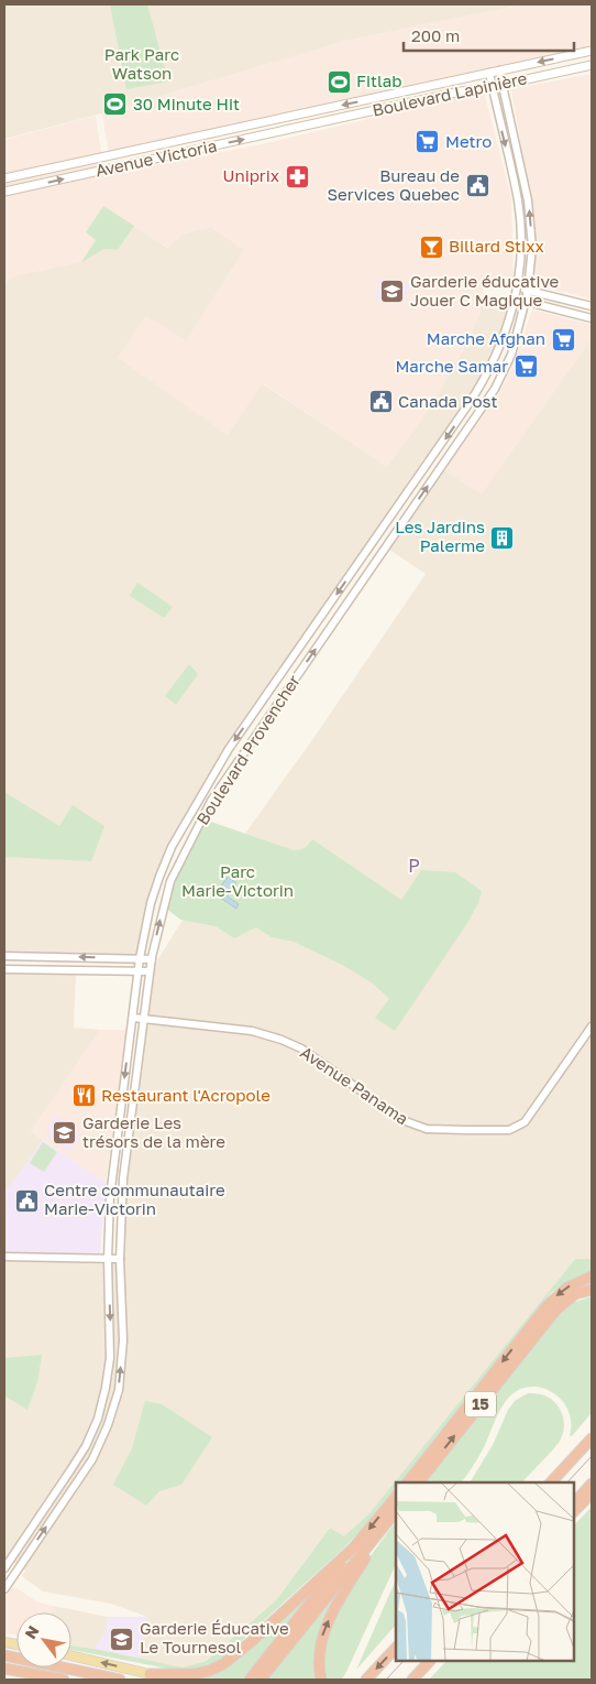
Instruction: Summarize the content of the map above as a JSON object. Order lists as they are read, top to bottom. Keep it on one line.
{"streets":{"highway":["15"],"main road":["Boulevard Lapinière","Avenue Victoria"],"street":["Boulevard Provencher","Avenue Panama"]},"crossings":[["Boulevard Lapinière","Avenue Victoria"],["Boulevard Lapinière","Boulevard Provencher"],["Boulevard Provencher","Avenue Panama"]],"districts":["P"],"parks":["Park Parc Watson","Parc Marie-Victorin"],"places":{"sports":["Fitlab","30 Minute Hit"],"supermarket":["Metro","Marche Afghan","Marche Samar"],"pharmacy":["Uniprix"],"public building":["Bureau de Services Quebec","Canada Post","Centre communautaire Marie-Victorin"],"bar":["Billard Stixx"],"school or university":["Garderie éducative Jouer C Magique","Garderie Les trésors de la mère","Garderie Éducative Le Tournesol"],"building":["Les Jardins Palerme"],"restaurant":["Restaurant l'Acropole"]},"scale_bar":"200 m","north":"top left"}
